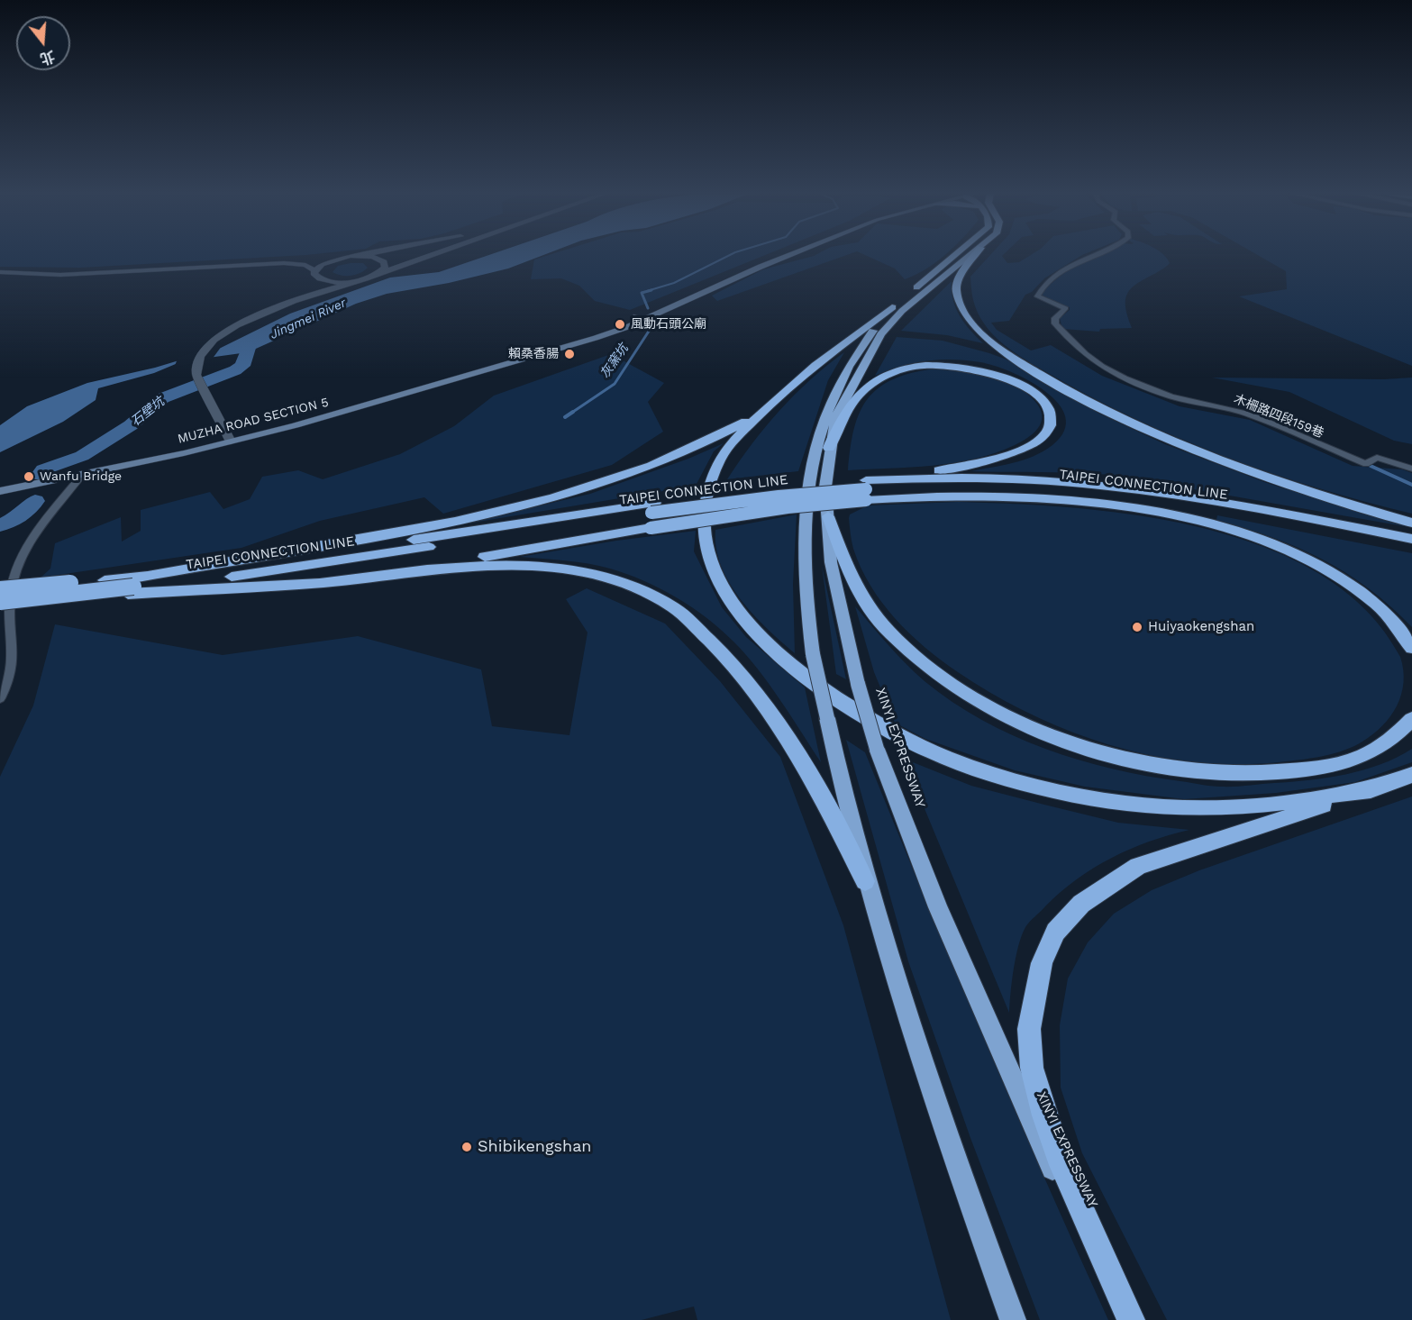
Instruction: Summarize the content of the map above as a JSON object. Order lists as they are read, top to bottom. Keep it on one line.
{"streets":{"highway":["TAIPEI CONNECTION LINE","XINYI EXPRESSWAY"],"main road":["MUZHA ROAD SECTION 5"],"street":["木柵路四段159巷"]},"water":["Jingmei River","灰窯坑","石壁坑"],"places":["風動石頭公廟","賴桑香腸","Wanfu Bridge","Huiyaokengshan","Shibikengshan"],"north":"bottom"}
